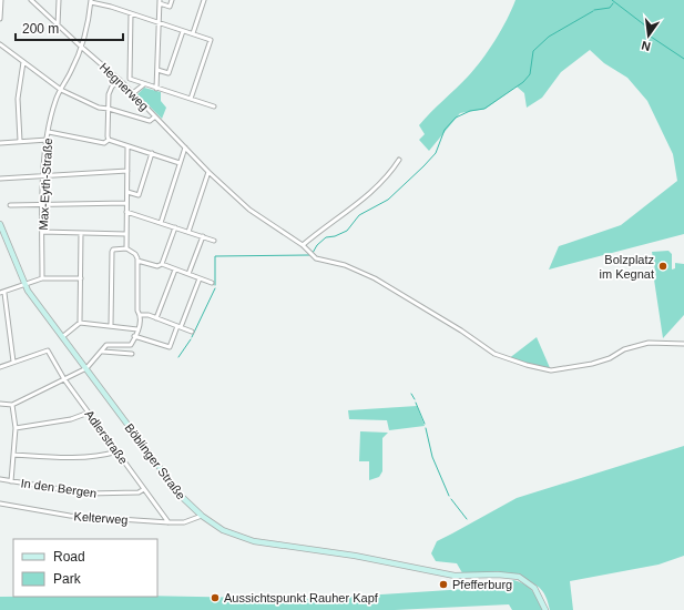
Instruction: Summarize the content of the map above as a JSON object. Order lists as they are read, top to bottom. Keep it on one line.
{"streets":{"main road":["Böblinger Straße"],"street":["Hegnerweg","Max-Eyth-Straße","Adlerstraße","In den Bergen","Kelterweg"]},"crossings":[["Hegnerweg","Max-Eyth-Straße"],["Adlerstraße","In den Bergen"],["Adlerstraße","Kelterweg"],["Böblinger Straße","Kelterweg"]],"places":["Bolzplatz im Kegnat","Pfefferburg","Aussichtspunkt Rauher Kapf"],"legend":["Road","Park"],"scale_bar":"200 m","north":"bottom"}
